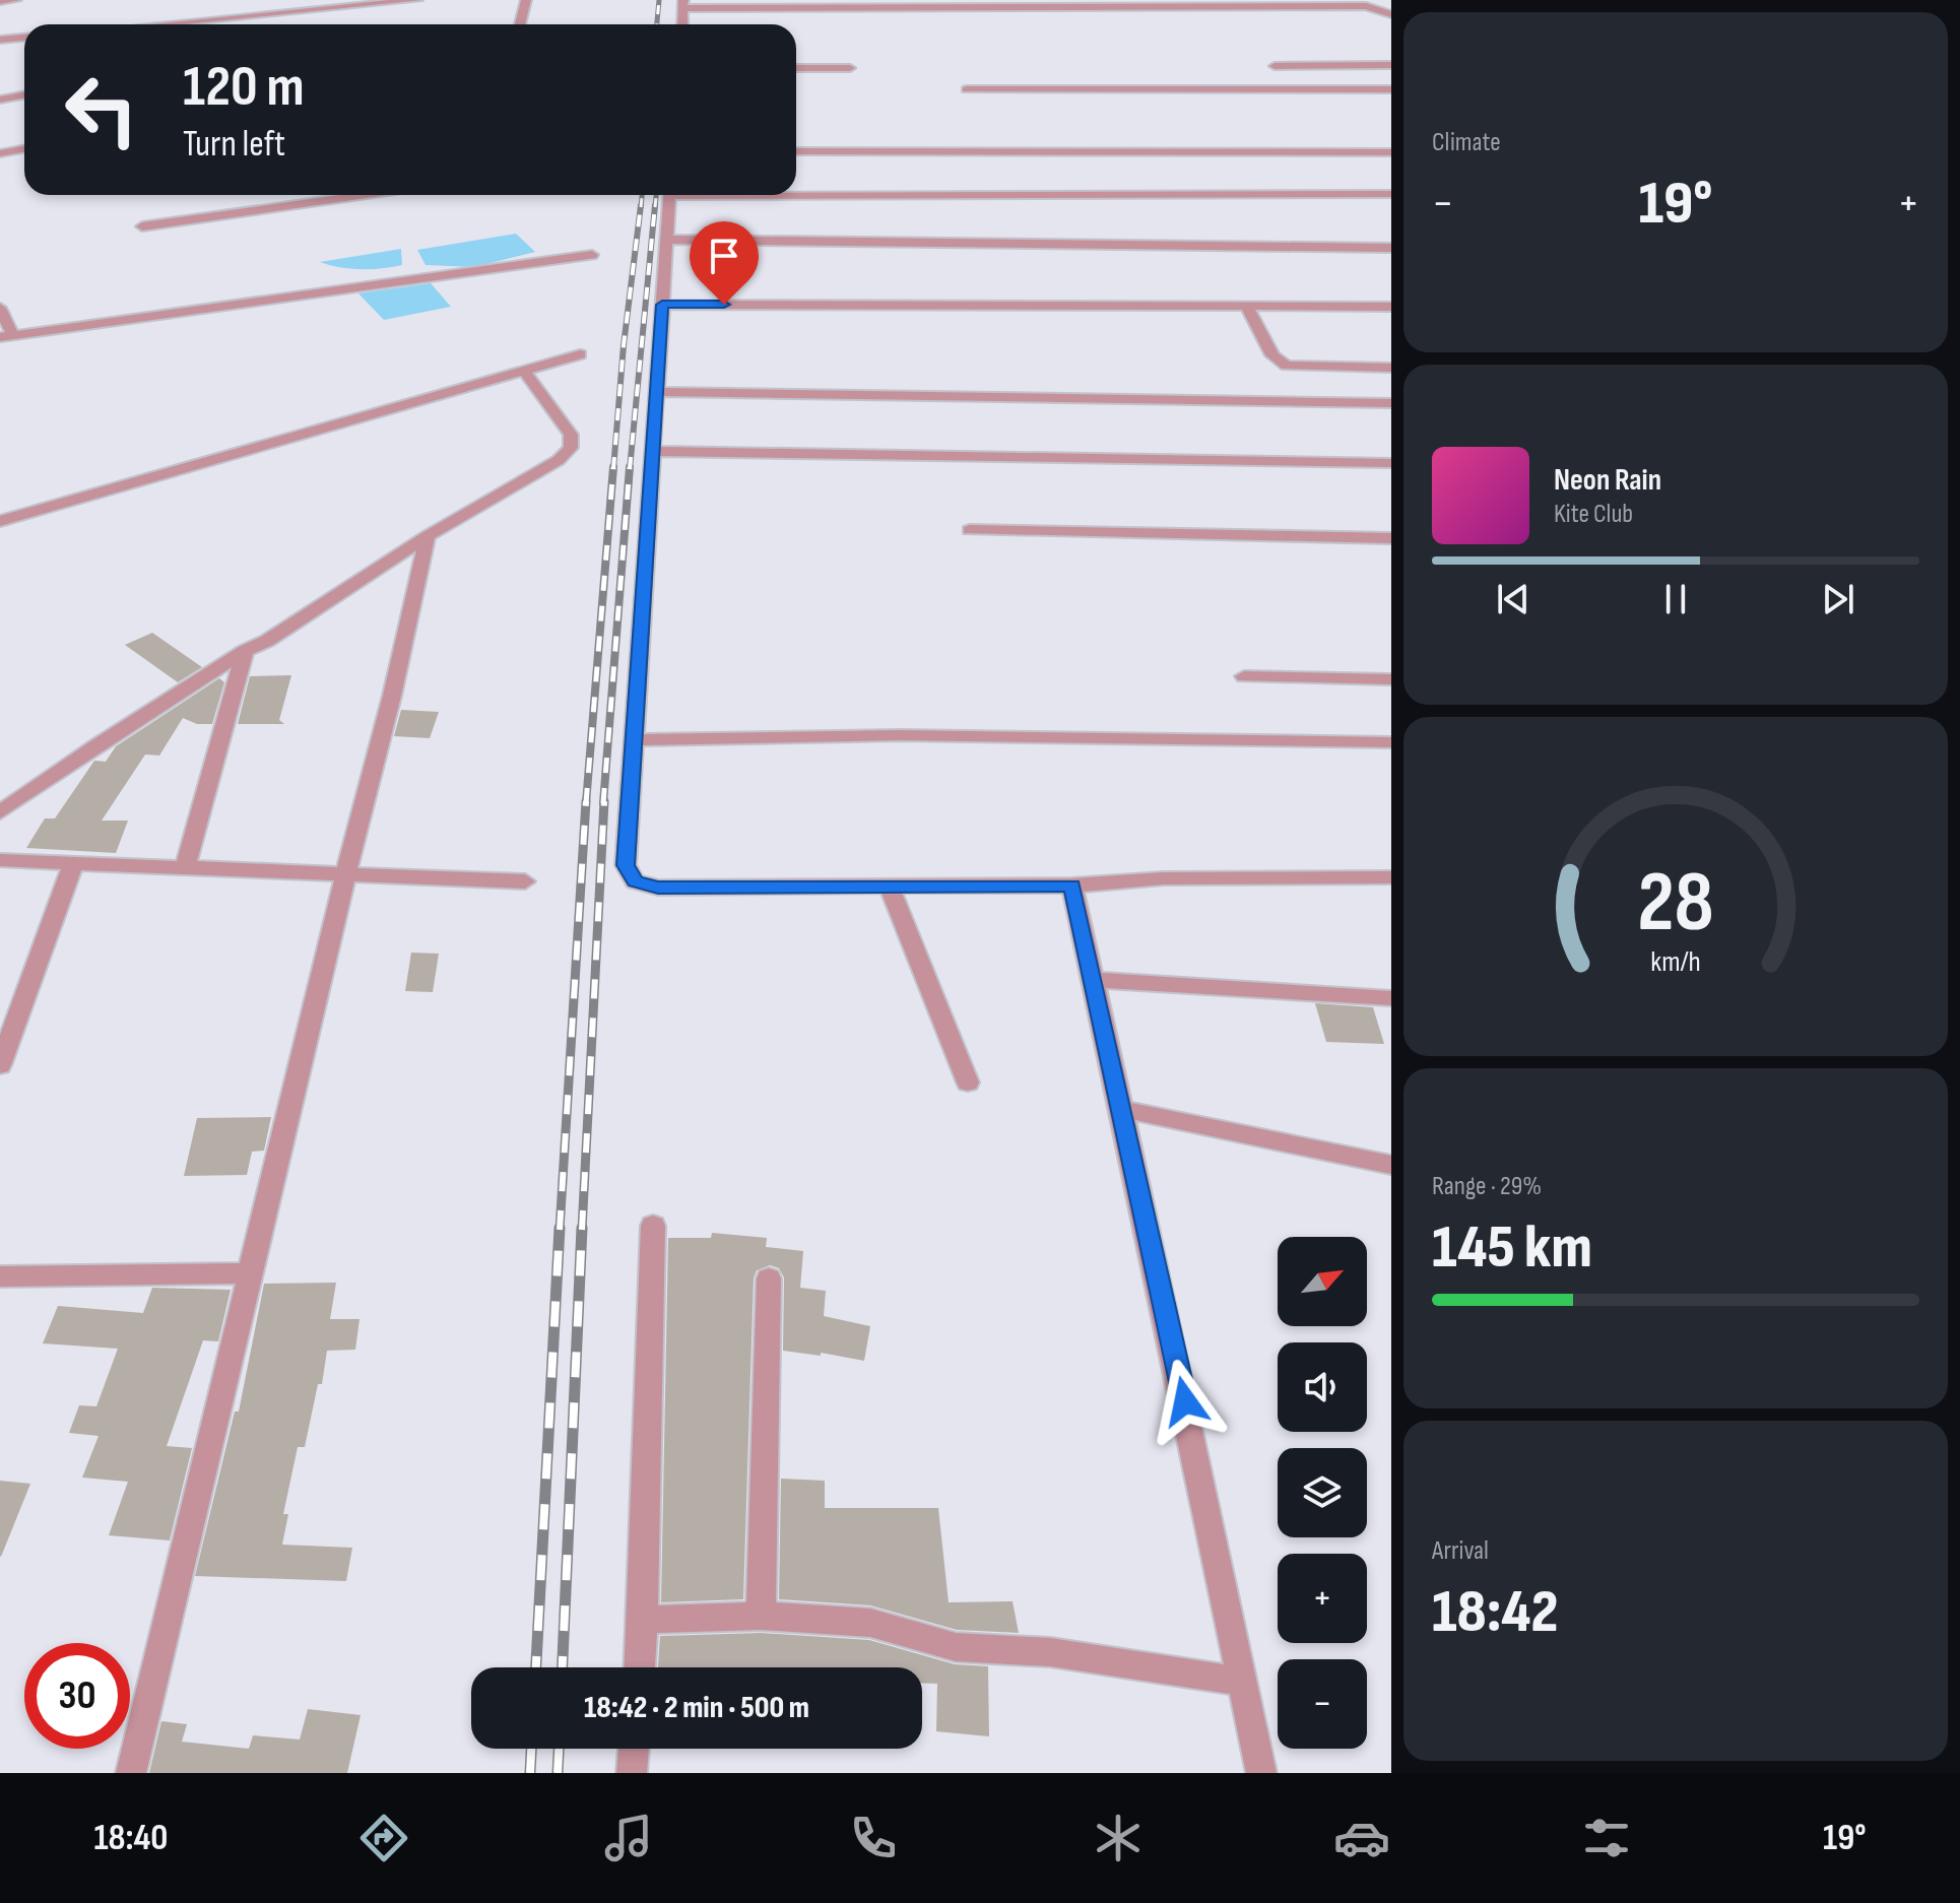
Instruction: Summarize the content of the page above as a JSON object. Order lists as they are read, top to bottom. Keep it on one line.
{"north":"top right","page":{"tile":["Climate",["Range · 29%","145 km"],["Arrival","18:42"]],"turn":["120 m","Turn left"],"heat":["−","19°","+"],"song":["Neon Rain","Kite Club"],"map_buttons":["+","−"],"limit":"30","trip":"18:42 · 2 min · 500 m","tabs":["18:40","19°"],"gauge":["28","km/h"]}}
